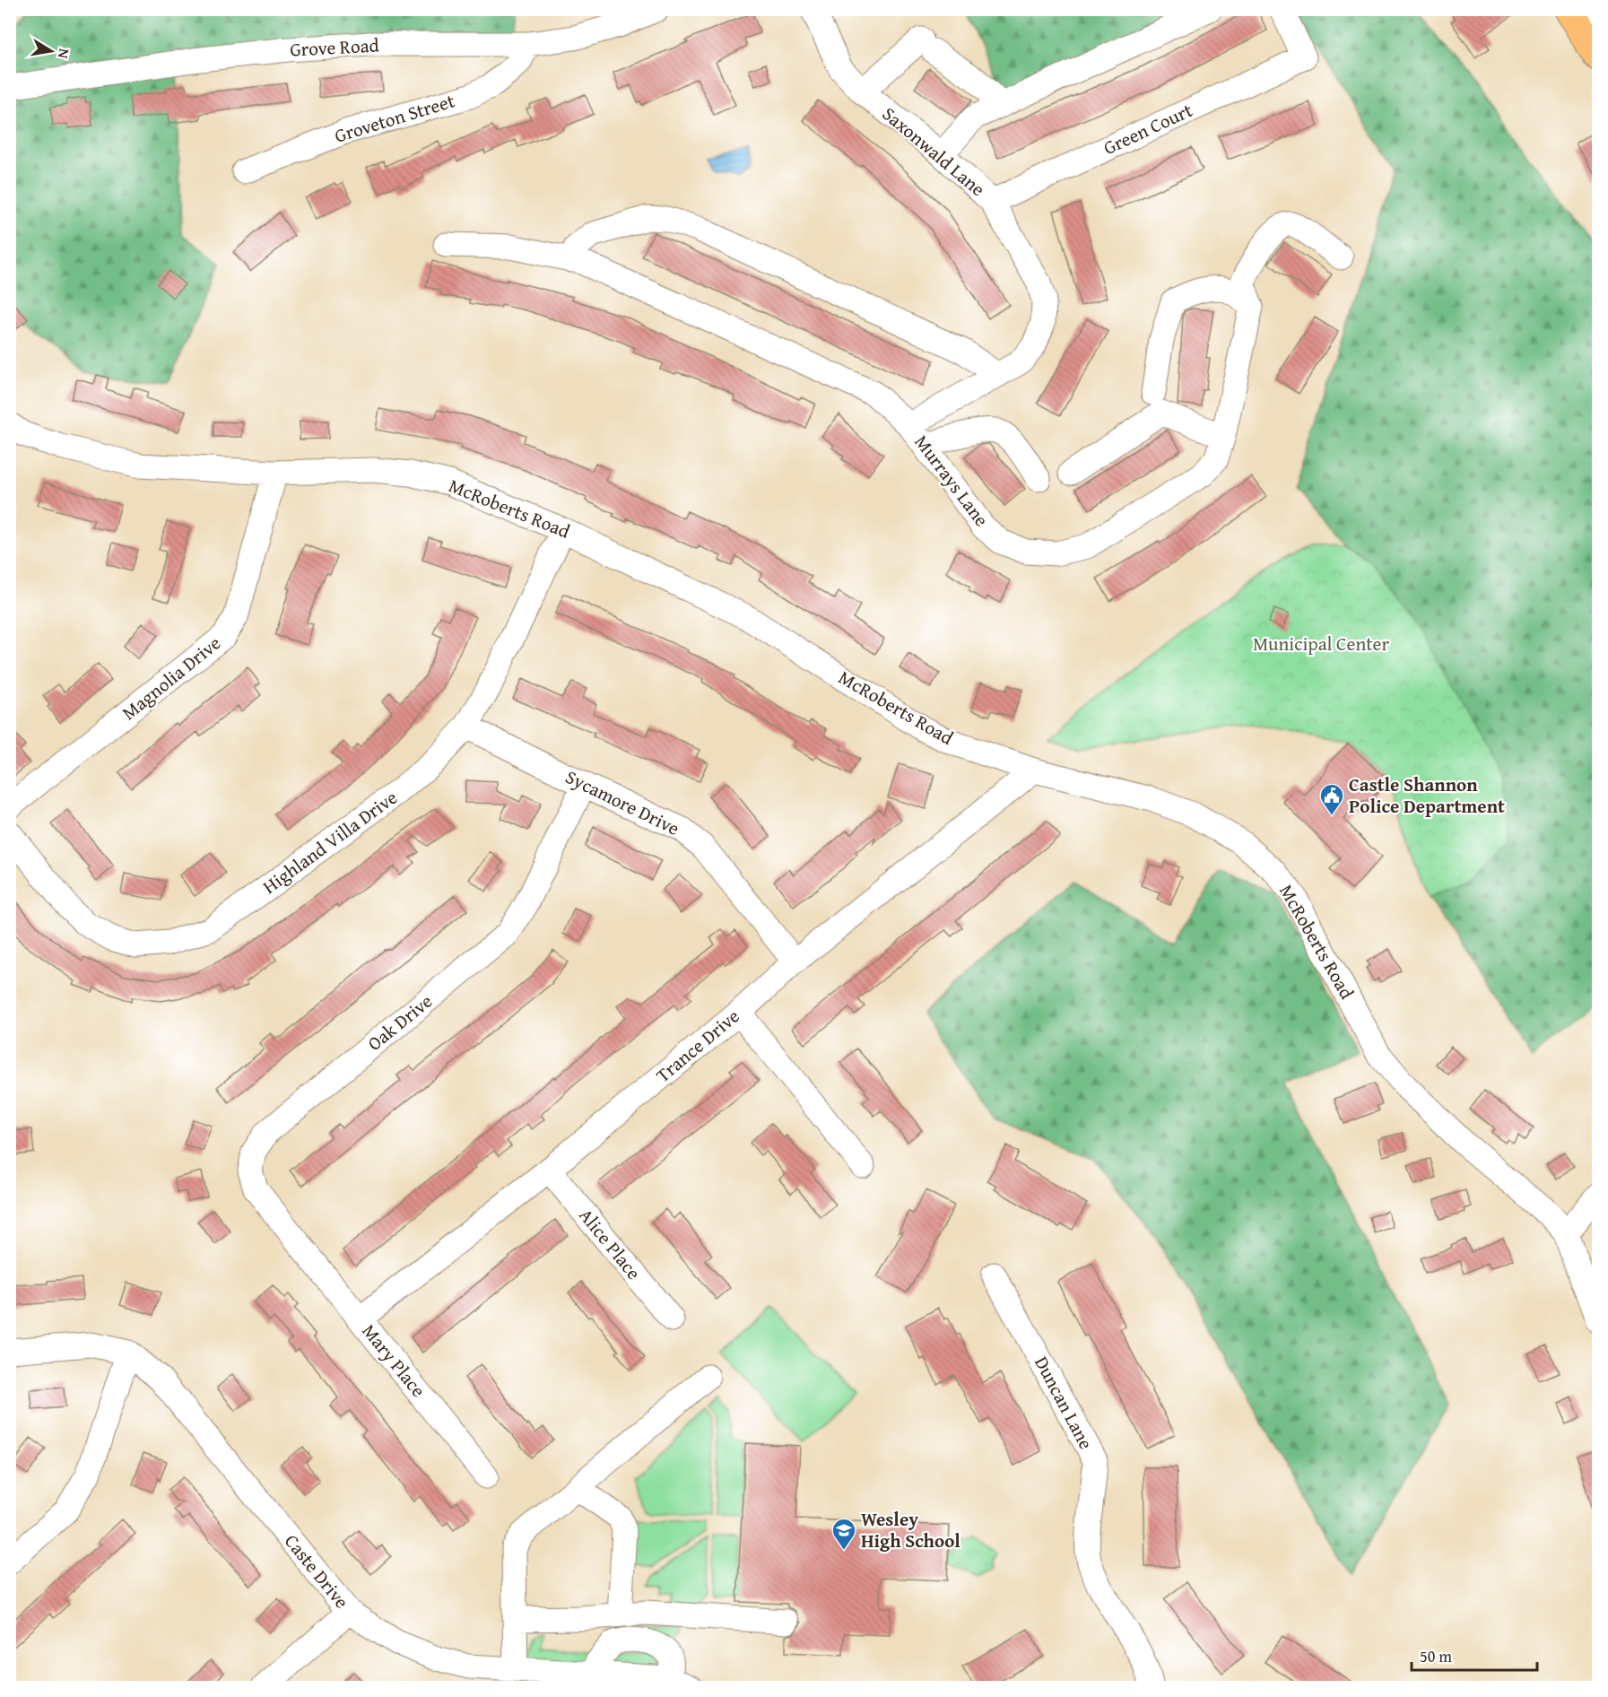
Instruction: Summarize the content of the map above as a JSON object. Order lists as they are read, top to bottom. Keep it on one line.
{"streets":{"street":["Grove Road","Groveton Street","Green Court","Saxonwald Lane","Murrays Lane","McRoberts Road","Magnolia Drive","Sycamore Drive","Highland Villa Drive","Oak Drive","Trance Drive","Alice Place","Mary Place","Duncan Lane","Caste Drive"]},"crossings":[["Grove Road","Groveton Street"],["Green Court","Saxonwald Lane"],["Saxonwald Lane","Murrays Lane"],["McRoberts Road","Magnolia Drive"],["McRoberts Road","Highland Villa Drive"],["McRoberts Road","Trance Drive"],["Sycamore Drive","Highland Villa Drive"],["Sycamore Drive","Oak Drive"],["Sycamore Drive","Trance Drive"],["Oak Drive","Mary Place"],["Trance Drive","Alice Place"],["Trance Drive","Mary Place"]],"parks":["Municipal Center"],"places":{"public building":["Castle Shannon Police Department"],"school or university":["Wesley High School"]},"scale_bar":"50 m","north":"right"}
